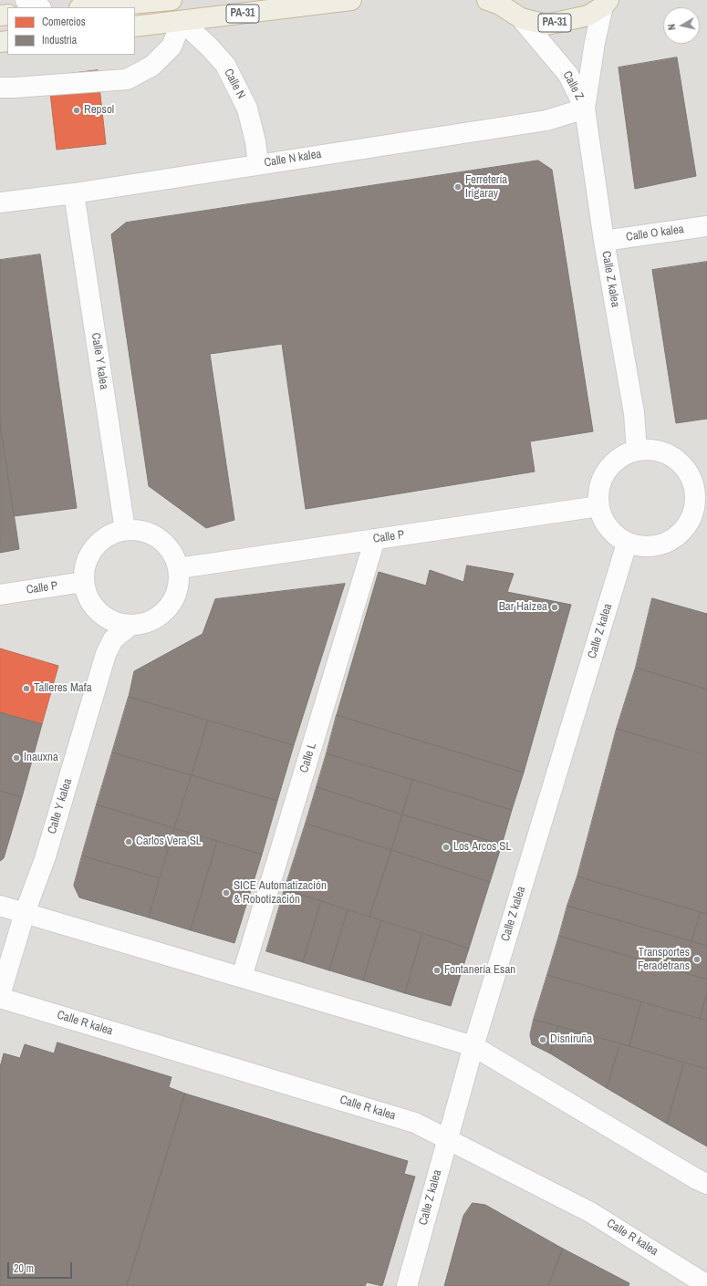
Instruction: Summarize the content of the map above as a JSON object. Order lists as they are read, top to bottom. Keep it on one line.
{"streets":{"highway":["PA-31"],"street":["Calle N","Calle Z","Calle N kalea","Calle O kalea","Calle Z kalea","Calle Y kalea","Calle P","Calle L","Calle R kalea"]},"crossings":[["PA-31","Calle N"],["PA-31","Calle Z"],["Calle N","Calle N kalea"],["Calle Z","Calle N kalea"],["Calle Z","Calle Z kalea"],["Calle N kalea","Calle Z kalea"],["Calle N kalea","Calle Y kalea"],["Calle O kalea","Calle Z kalea"],["Calle Z kalea","Calle P"],["Calle Z kalea","Calle R kalea"],["Calle Y kalea","Calle P"],["Calle Y kalea","Calle R kalea"],["Calle P","Calle L"]],"places":["Repsol","Ferretería Irigaray","Bar Haizea","Talleres Mafa","Inauxna","Carlos Vera SL","Los Arcos SL","SICE Automatización & Robotización","Transportes Feradetrans","Fontanería Esan","Disniruña"],"legend":["Comercios","Industria"],"scale_bar":"20 m","north":"left"}
